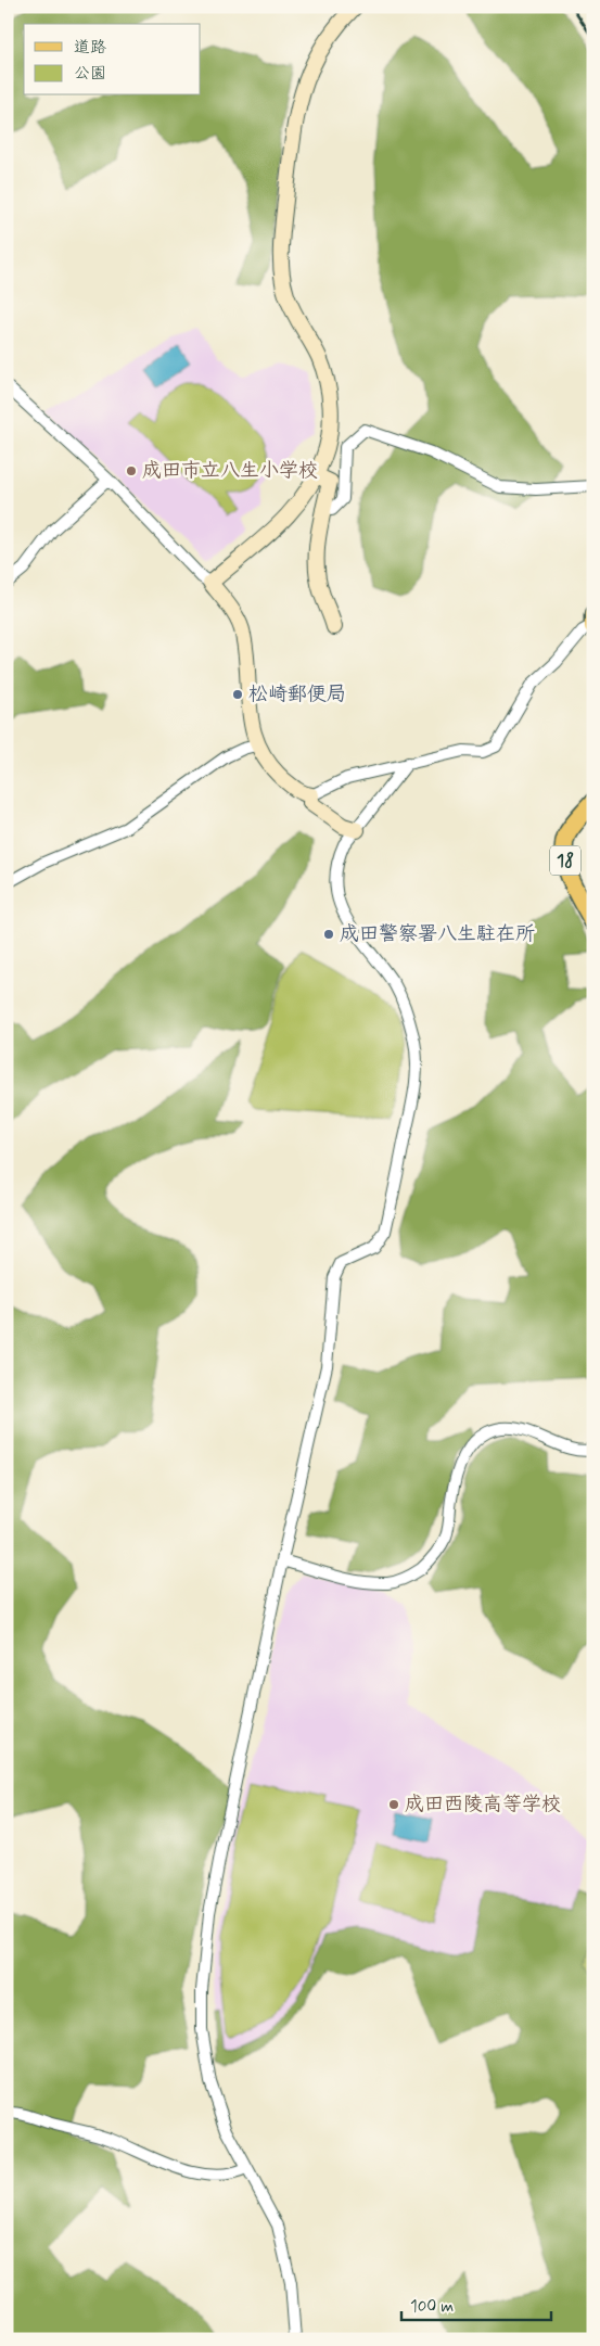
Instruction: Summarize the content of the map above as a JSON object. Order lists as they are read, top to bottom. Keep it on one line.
{"streets":{"main road":["18"]},"places":["成田市立八生小学校","松崎郵便局","成田警察署八生駐在所","成田西陵高等学校"],"legend":["道路","公園"],"scale_bar":"100 m"}
